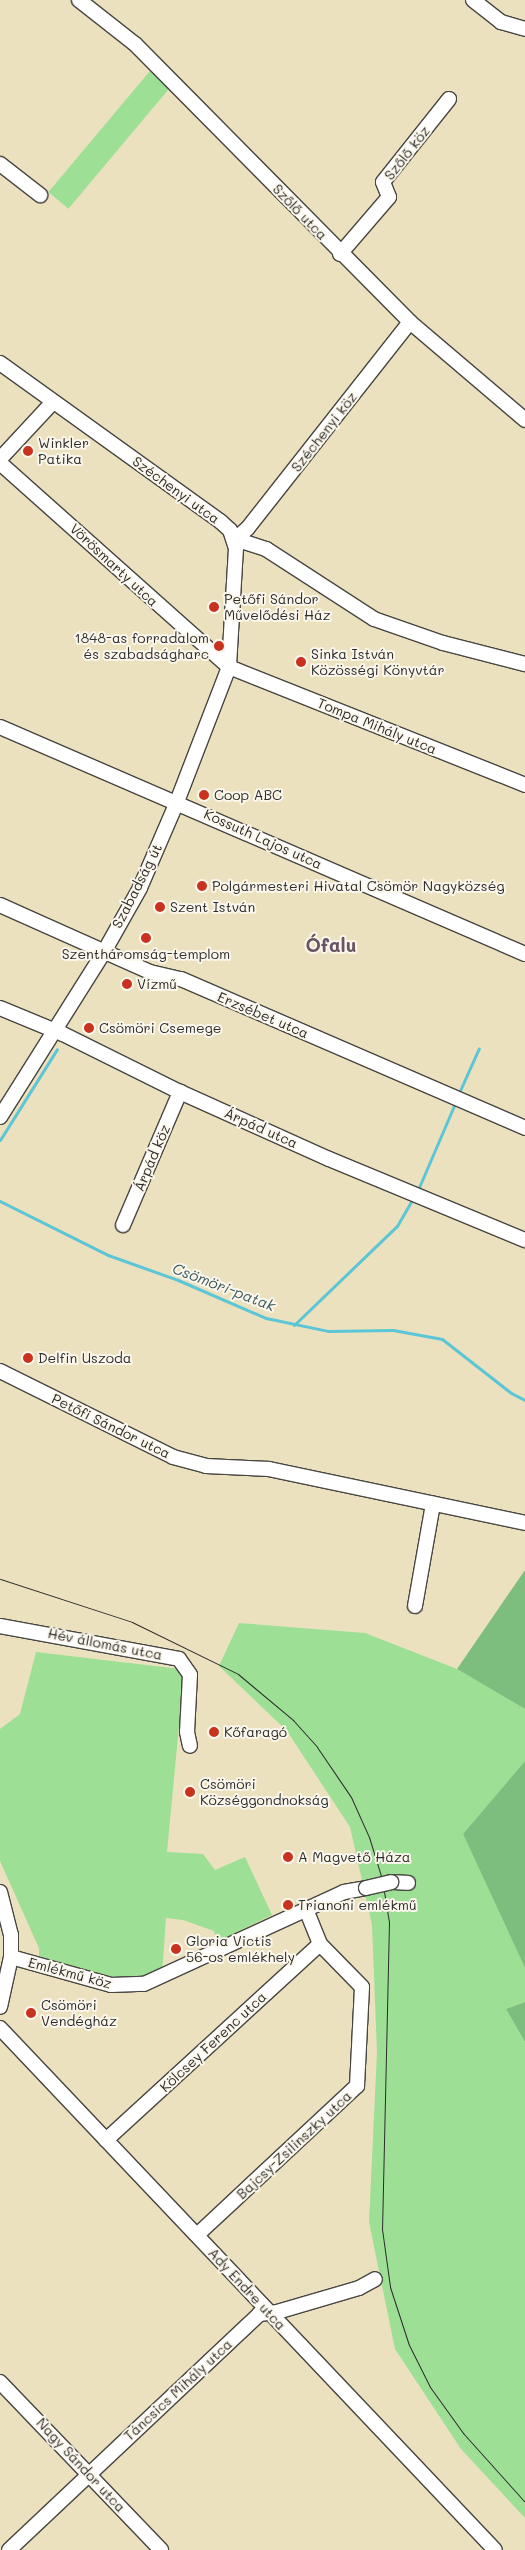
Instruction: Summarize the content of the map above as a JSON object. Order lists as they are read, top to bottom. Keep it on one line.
{"streets":{"street":["Szőlő köz","Szőlő utca","Széchenyi köz","Széchenyi utca","Vörösmarty utca","Tompa Mihály utca","Kossuth Lajos utca","Szabadság út","Erzsébet utca","Árpád utca","Árpád köz","Petőfi Sándor utca","Hév állomás utca","Emlékmű köz","Kölcsey Ferenc utca","Bajcsy-Zsilinszky utca","Ady Endre utca","Táncsics Mihály utca","Nagy Sándor utca"]},"crossings":[["Szőlő köz","Szőlő utca"],["Szőlő utca","Széchenyi köz"],["Széchenyi köz","Széchenyi utca"],["Széchenyi köz","Szabadság út"],["Széchenyi utca","Szabadság út"],["Vörösmarty utca","Tompa Mihály utca"],["Vörösmarty utca","Szabadság út"],["Tompa Mihály utca","Szabadság út"],["Kossuth Lajos utca","Szabadság út"],["Szabadság út","Erzsébet utca"],["Szabadság út","Árpád utca"],["Árpád utca","Árpád köz"],["Emlékmű köz","Bajcsy-Zsilinszky utca"],["Kölcsey Ferenc utca","Bajcsy-Zsilinszky utca"],["Kölcsey Ferenc utca","Ady Endre utca"],["Bajcsy-Zsilinszky utca","Ady Endre utca"],["Ady Endre utca","Táncsics Mihály utca"],["Táncsics Mihály utca","Nagy Sándor utca"]],"districts":["Ófalu"],"water":["Csömöri-patak"],"places":["Winkler Patika","Petőfi Sándor Művelődési Ház","1848-as forradalom és szabadságharc","Sinka István Közösségi Könyvtár","Coop ABC","Polgármesteri Hivatal Csömör Nagyközség","Szent István","Szentháromság-templom","Vízmű","Csömöri Csemege","Delfin Uszoda","Kőfaragó","Csömöri Községgondnokság","A Magvető Háza","Trianoni emlékmű","Gloria Victis 56-os emlékhely","Csömöri Vendégház"]}
